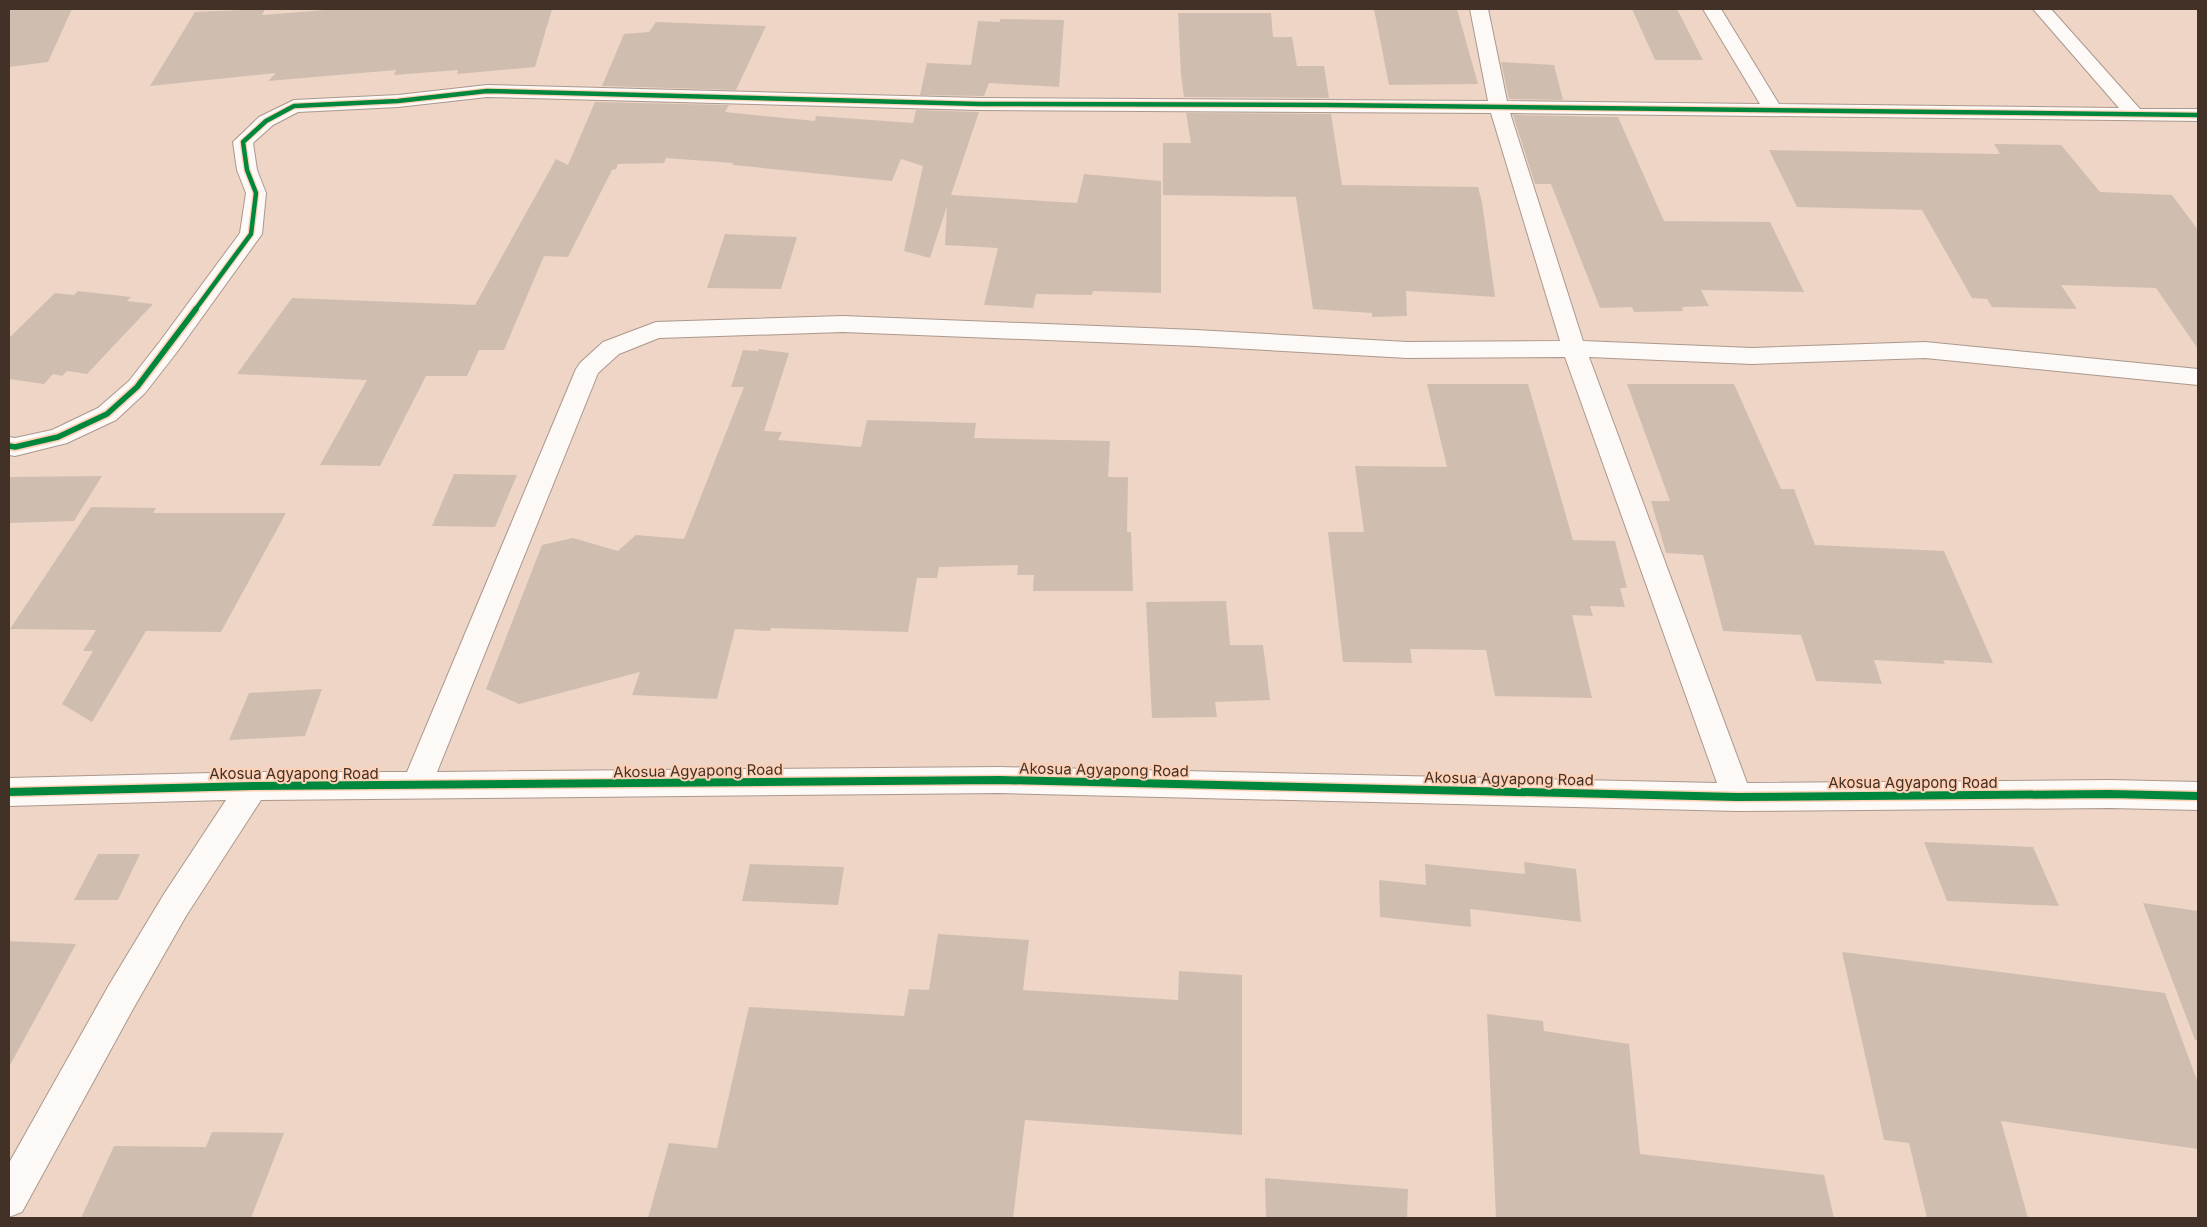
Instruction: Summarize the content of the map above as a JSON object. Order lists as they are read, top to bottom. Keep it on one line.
{"streets":{"street":["Akosua Agyapong Road"]}}
